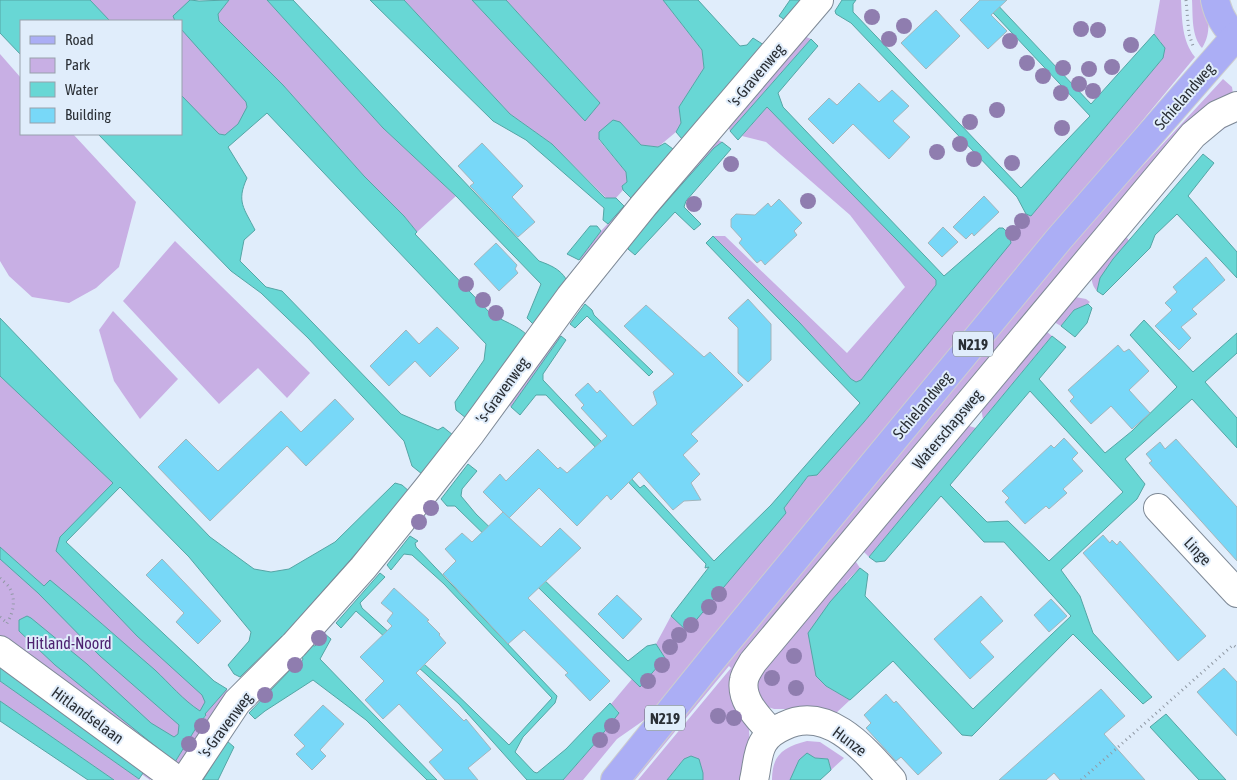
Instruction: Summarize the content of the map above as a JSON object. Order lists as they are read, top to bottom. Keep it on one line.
{"streets":{"main road":["Schielandweg","N219"],"street":["'s-Gravenweg","Waterschapsweg","Linge","Hitlandselaan","Hunze"]},"crossings":[["'s-Gravenweg","Hitlandselaan"],["Schielandweg","N219"],["Waterschapsweg","Hunze"]],"parks":["Hitland-Noord"],"legend":["Road","Park","Water","Building"]}
